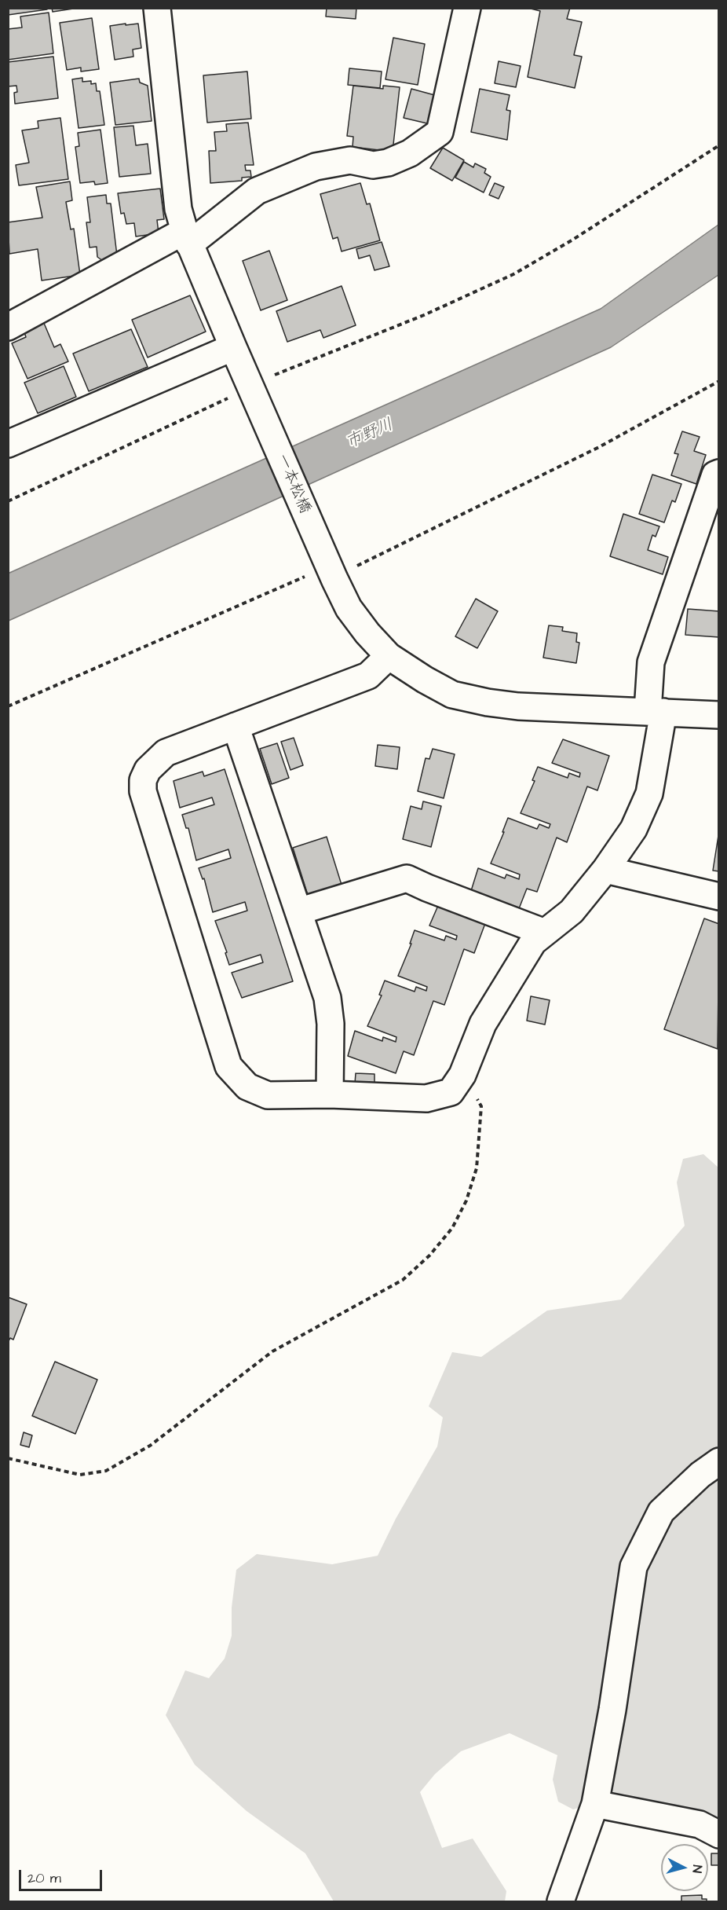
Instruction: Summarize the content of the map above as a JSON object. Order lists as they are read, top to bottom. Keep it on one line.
{"streets":{"street":["一本松橋"]},"water":["市野川"],"scale_bar":"20 m","north":"right"}
